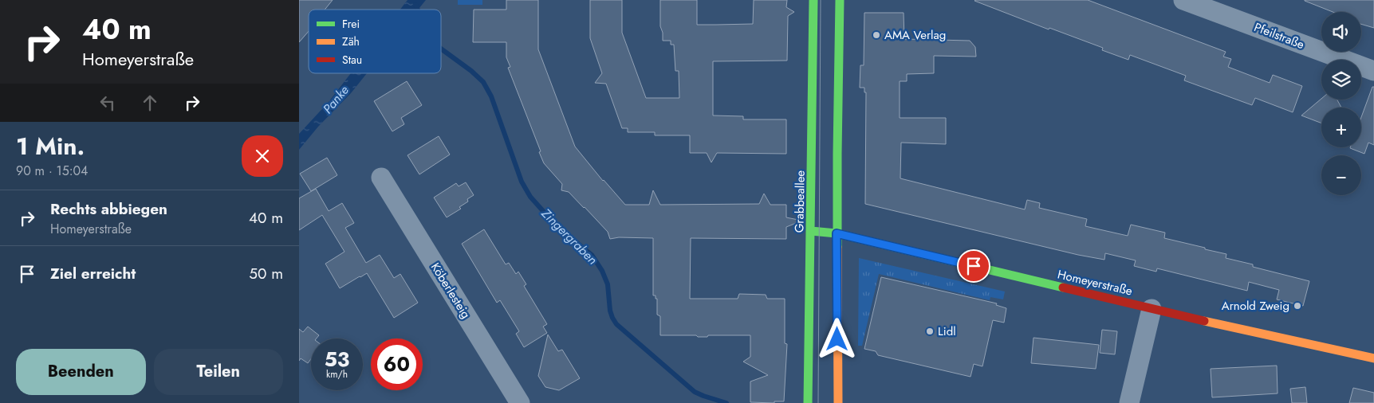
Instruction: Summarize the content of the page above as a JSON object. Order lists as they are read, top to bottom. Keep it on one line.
{"streets":{"main road":["Grabbeallee","Homeyerstraße"],"street":["Pfeilstraße","Köberlesteig"]},"crossings":[["Grabbeallee","Homeyerstraße"]],"water":["Panke","Zingergraben"],"places":["AMA Verlag","Arnold Zweig","Lidl"],"legend":["Frei","Zäh","Stau"],"page":{"turn":["40 m","Homeyerstraße"],"map_buttons":["+","−"],"heading":["1 Min.","90 m · 15:04"],"list":[{"name":"Rechts abbiegen","note":"Homeyerstraße","value":"40 m"},{"name":"Ziel erreicht","value":"50 m"}],"speed":"53 km/h","limit":"60","buttons":["Beenden","Teilen"]}}
